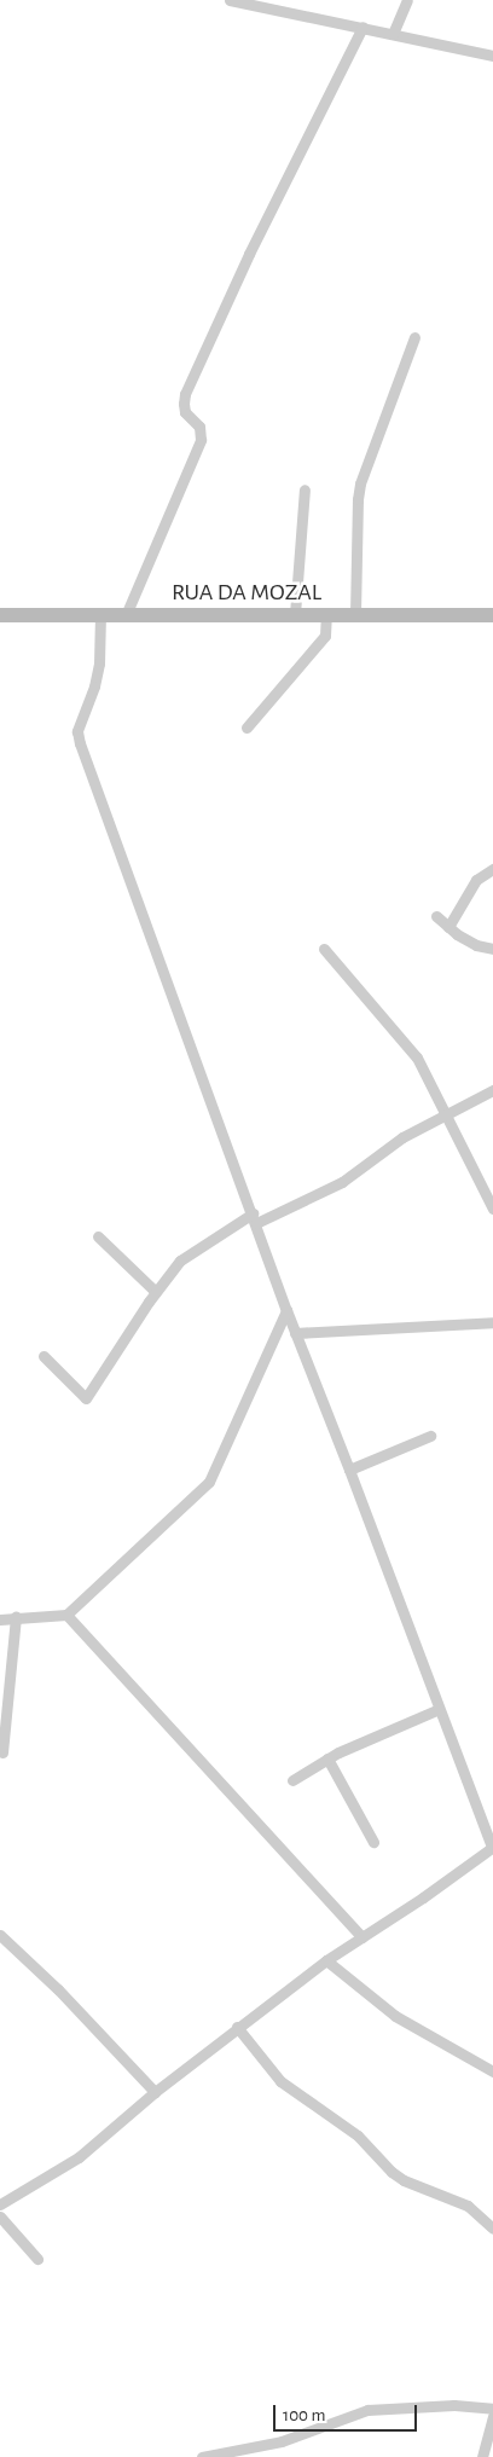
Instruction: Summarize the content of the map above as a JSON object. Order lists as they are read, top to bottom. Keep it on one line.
{"streets":{"main road":["RUA DA MOZAL"]},"scale_bar":"100 m"}
